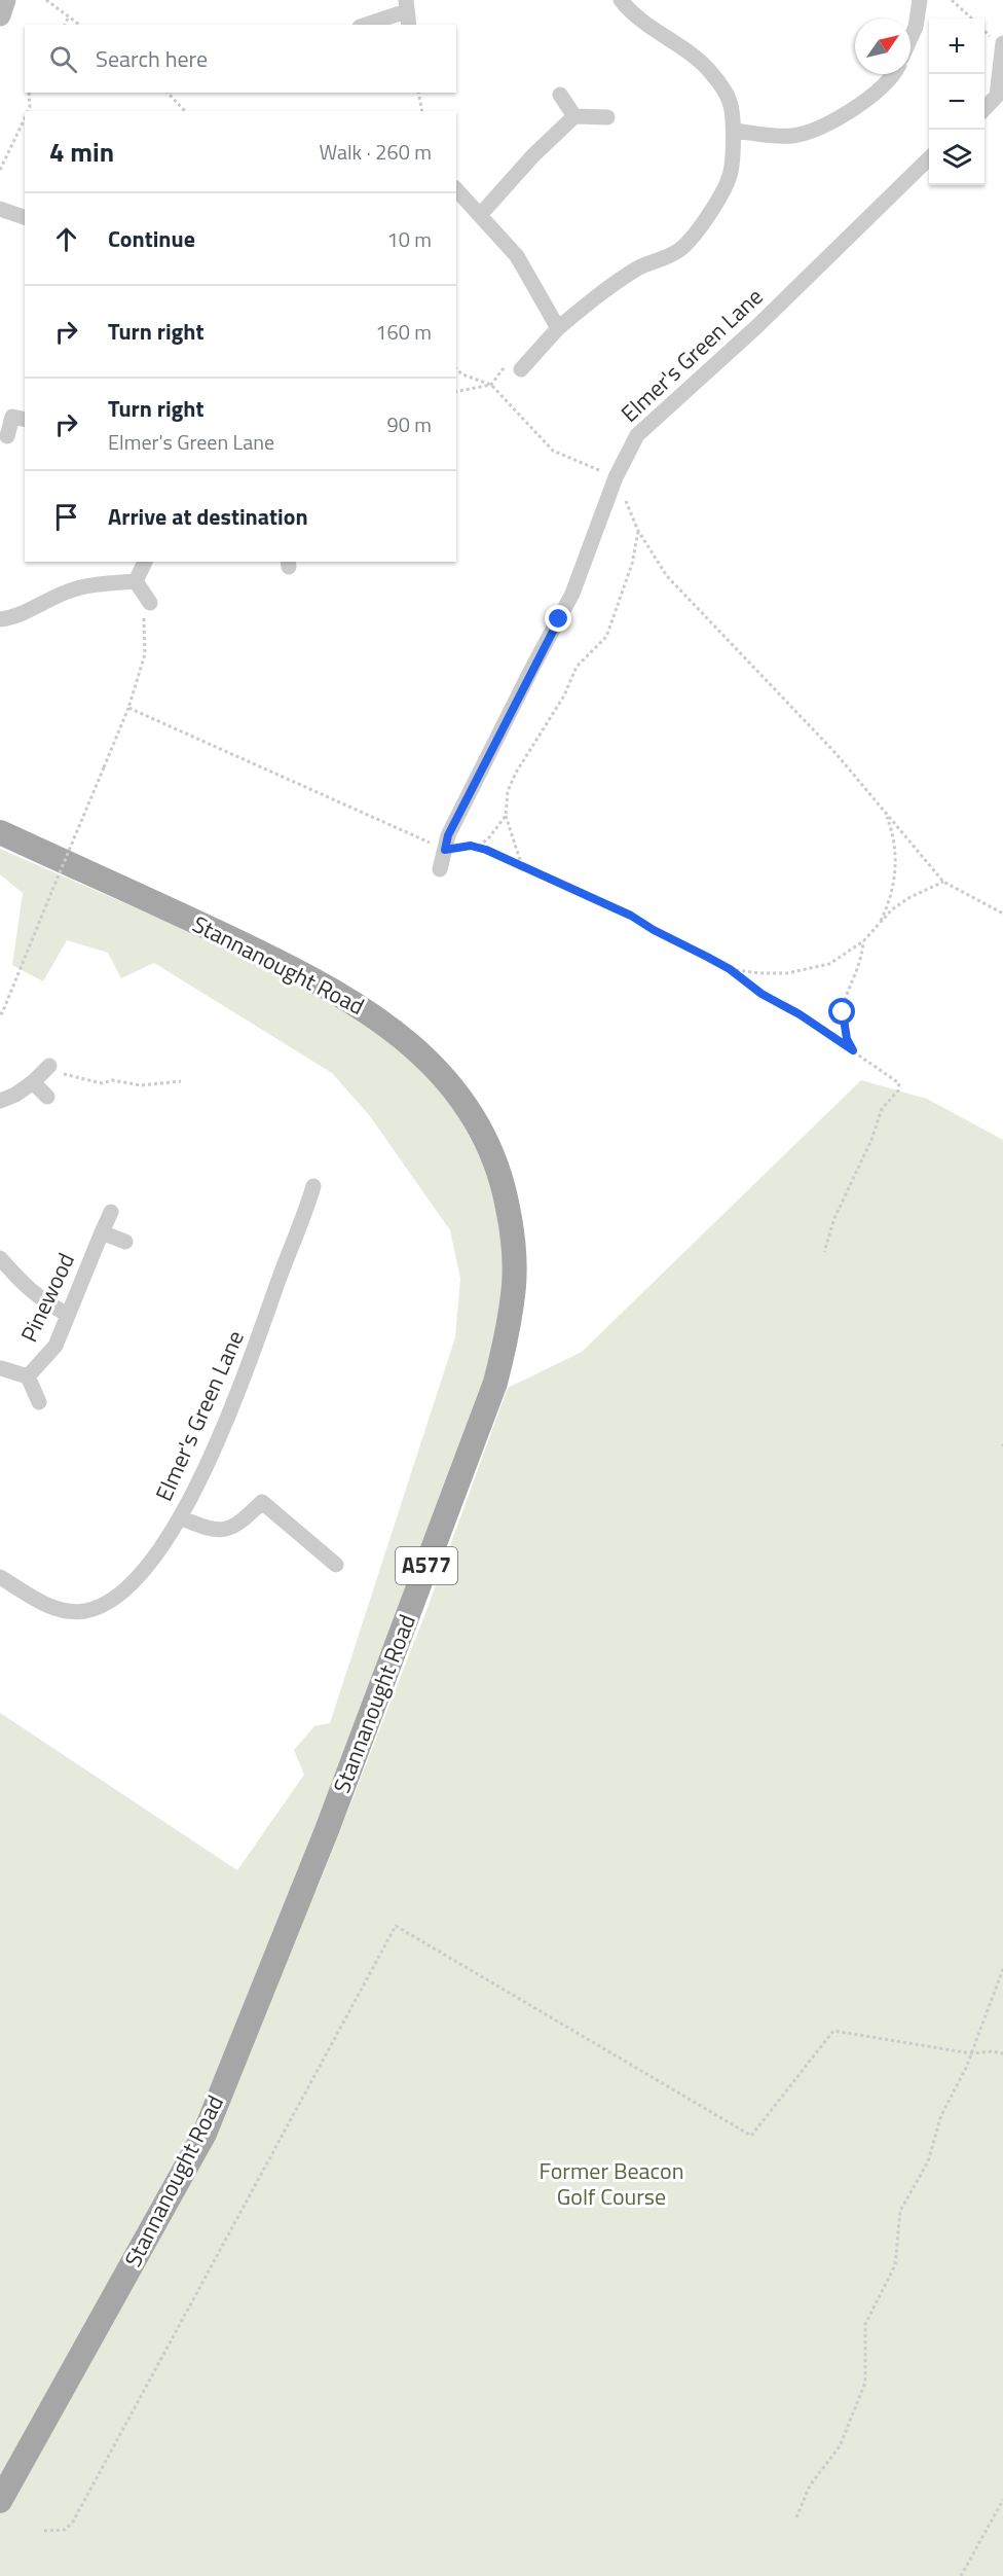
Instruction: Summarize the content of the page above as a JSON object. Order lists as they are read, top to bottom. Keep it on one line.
{"streets":{"main road":["Stannanought Road","A577"],"street":["Elmer's Green Lane","Pinewood"]},"parks":["Former Beacon Golf Course"],"north":"top right","page":{"map_buttons":["+","−"],"search":"Search here","heading":["4 min","Walk · 260 m"],"list":[["Continue","10 m"],["Turn right","160 m"],["Turn right","Elmer's Green Lane","90 m"],"Arrive at destination"]}}
